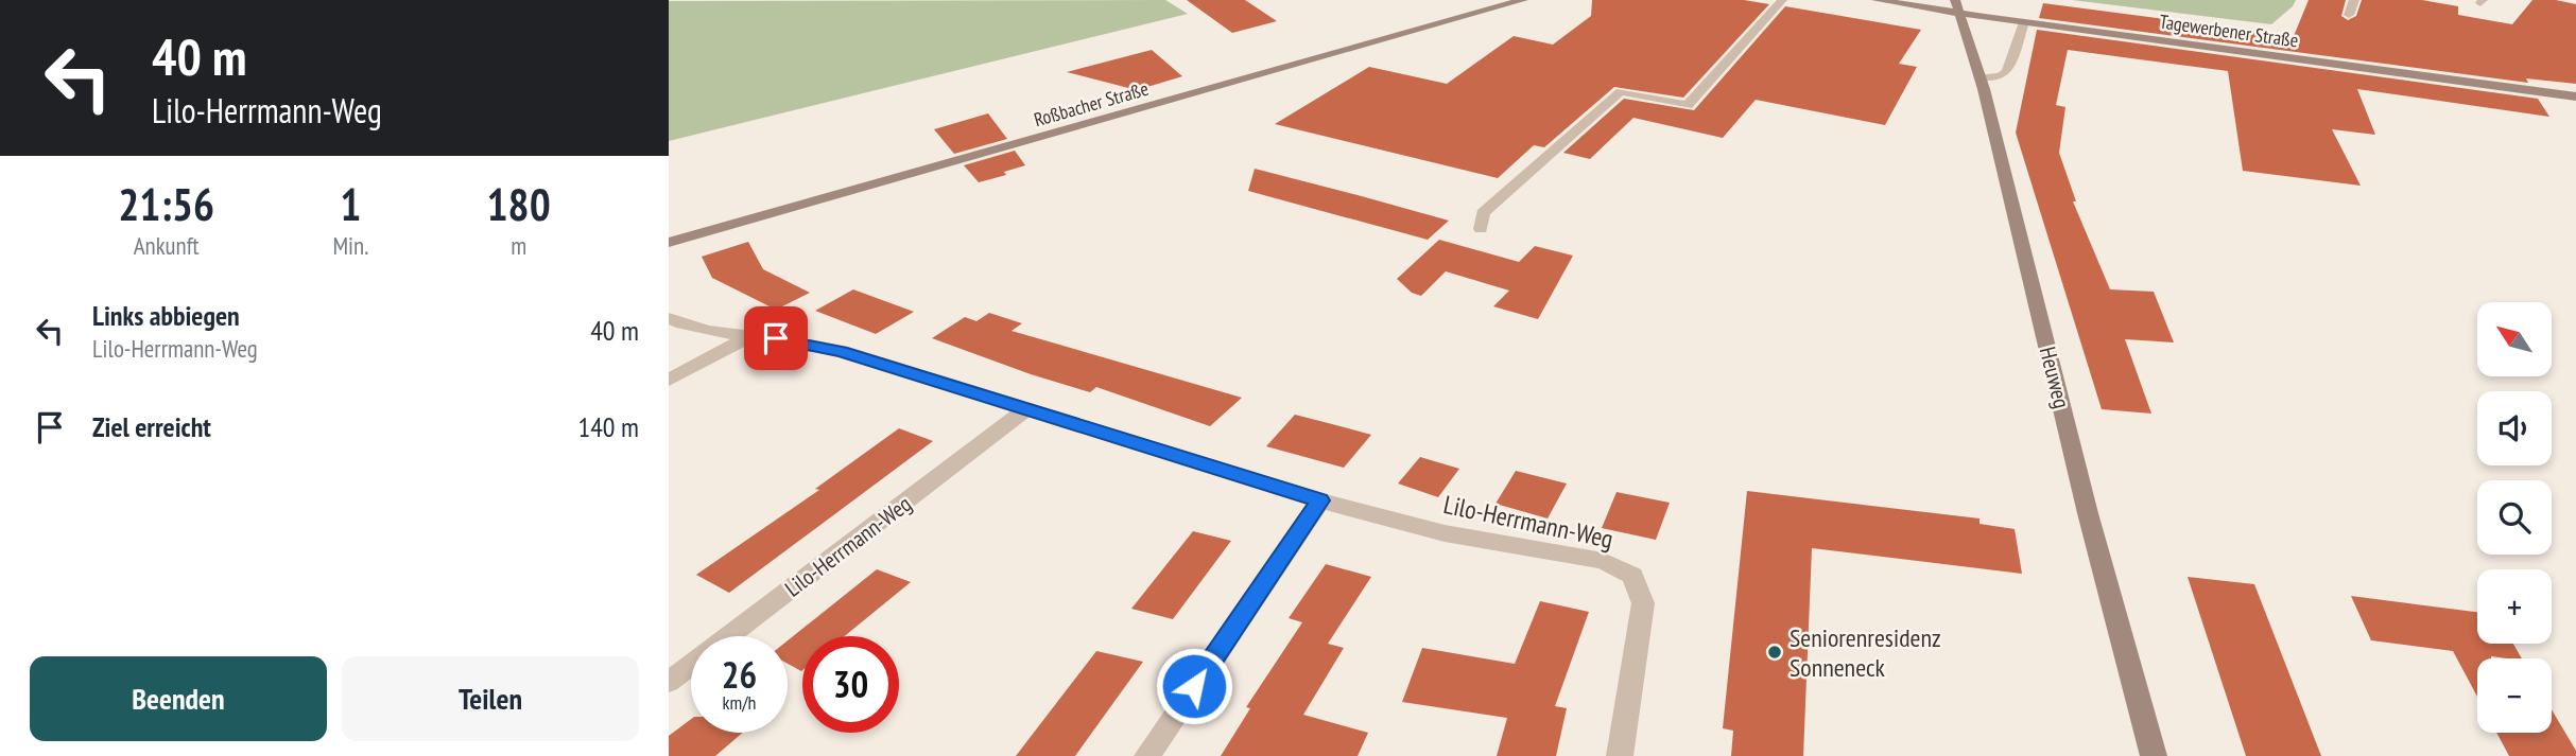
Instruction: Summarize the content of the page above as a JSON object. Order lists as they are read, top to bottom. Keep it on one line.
{"streets":{"street":["Tagewerbener Straße","Roßbacher Straße","Heuweg","Lilo-Herrmann-Weg"]},"crossings":[["Tagewerbener Straße","Heuweg"]],"places":["Seniorenresidenz Sonneneck"],"north":"top left","page":{"turn":["40 m","Lilo-Herrmann-Weg"],"eta":["21:56","Ankunft","1","Min.","180","m"],"list":[{"name":"Links abbiegen","note":"Lilo-Herrmann-Weg","value":"40 m"},{"name":"Ziel erreicht","value":"140 m"}],"map_buttons":["+","−"],"speed":"26 km/h","limit":"30","buttons":["Beenden","Teilen"]}}
